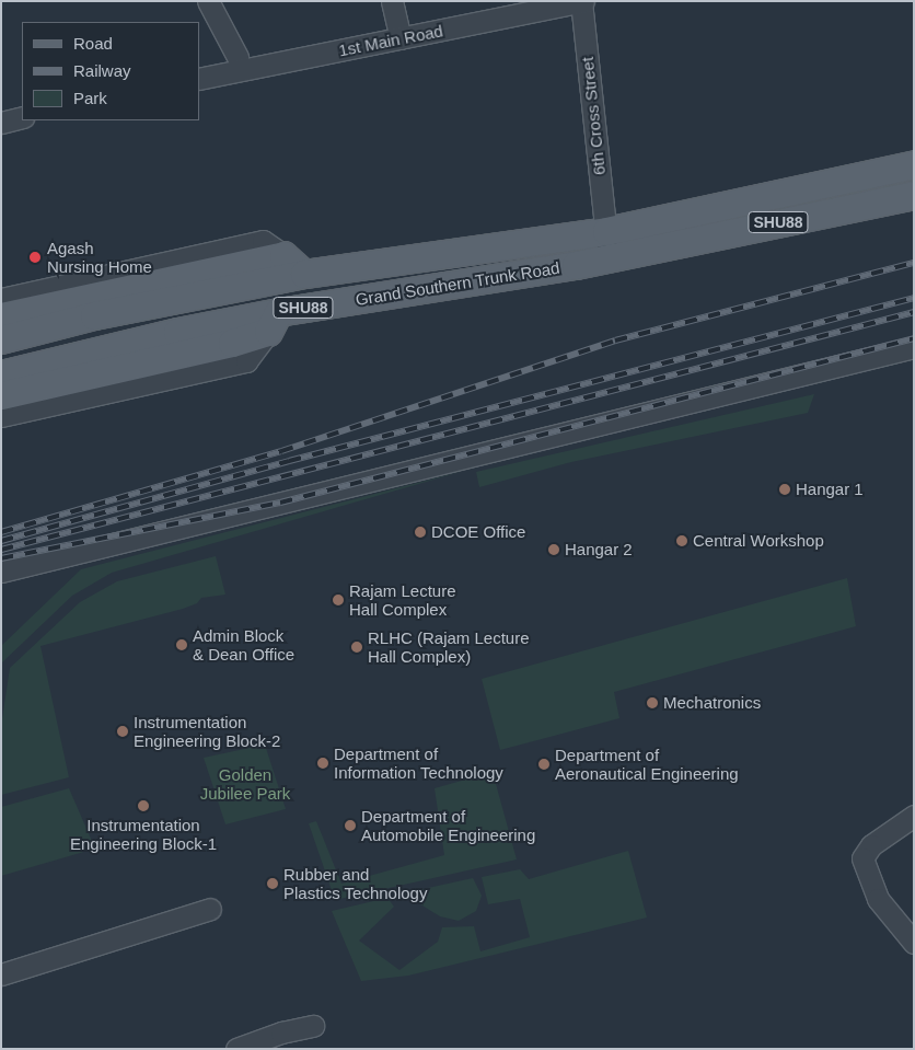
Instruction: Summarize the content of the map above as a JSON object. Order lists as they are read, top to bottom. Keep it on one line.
{"streets":{"main road":["SHU88","Grand Southern Trunk Road"],"street":["1st Main Road","6th Cross Street"]},"crossings":[["1st Main Road","6th Cross Street"],["6th Cross Street","Grand Southern Trunk Road"]],"parks":["Golden Jubilee Park"],"places":["Agash Nursing Home","Hangar 1","DCOE Office","Central Workshop","Hangar 2","Rajam Lecture Hall Complex","Admin Block & Dean Office","RLHC (Rajam Lecture Hall Complex)","Mechatronics","Instrumentation Engineering Block-2","Department of Information Technology","Department of Aeronautical Engineering","Instrumentation Engineering Block-1","Department of Automobile Engineering","Rubber and Plastics Technology"],"legend":["Road","Railway","Park"]}
